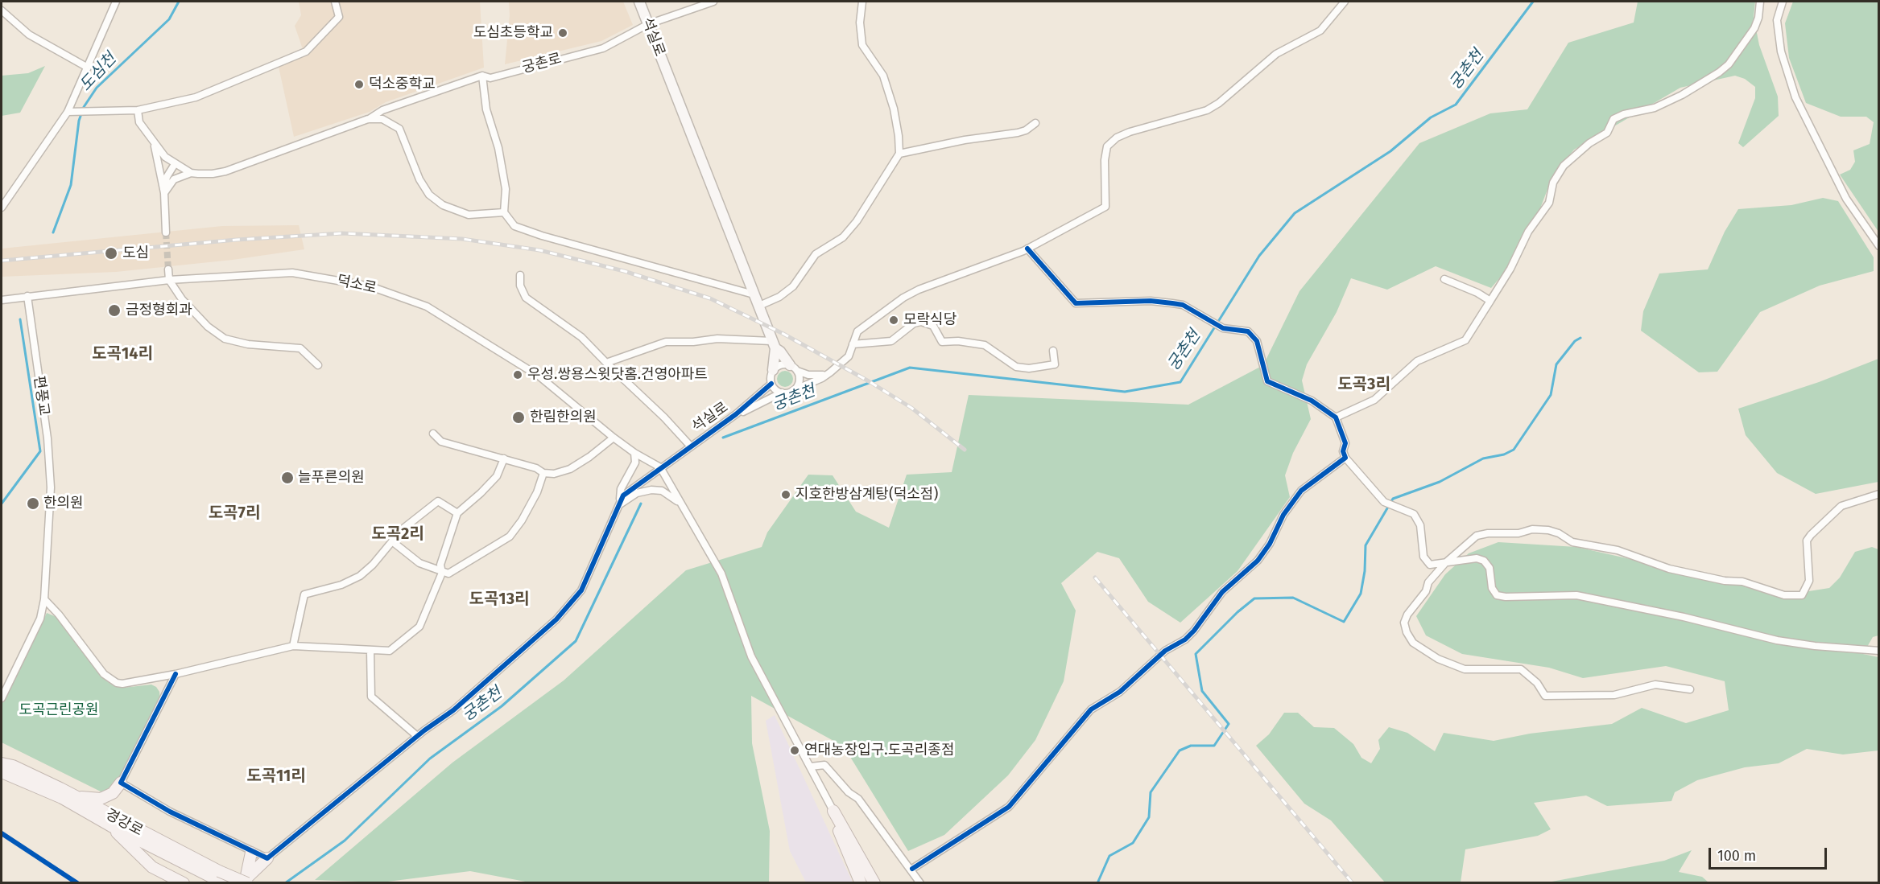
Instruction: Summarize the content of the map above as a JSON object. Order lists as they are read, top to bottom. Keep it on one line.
{"streets":{"main road":["경강로"],"street":["석실로","궁촌로","덕소로","편풍교"]},"crossings":[["석실로","궁촌로"],["석실로","덕소로"],["덕소로","편풍교"]],"districts":["도곡14리","도곡3리","도곡7리","도곡2리","도곡13리","도곡11리"],"water":["궁촌천","도심천"],"parks":["도곡근린공원"],"places":["도심초등학교","덕소중학교","도심","금정형회과","모락식당","우성.쌍용스윗닷홈.건영아파트","한림한의원","늘푸른의원","지호한방삼계탕(덕소점)","한의원","연대농장입구.도곡리종점"],"scale_bar":"100 m"}
